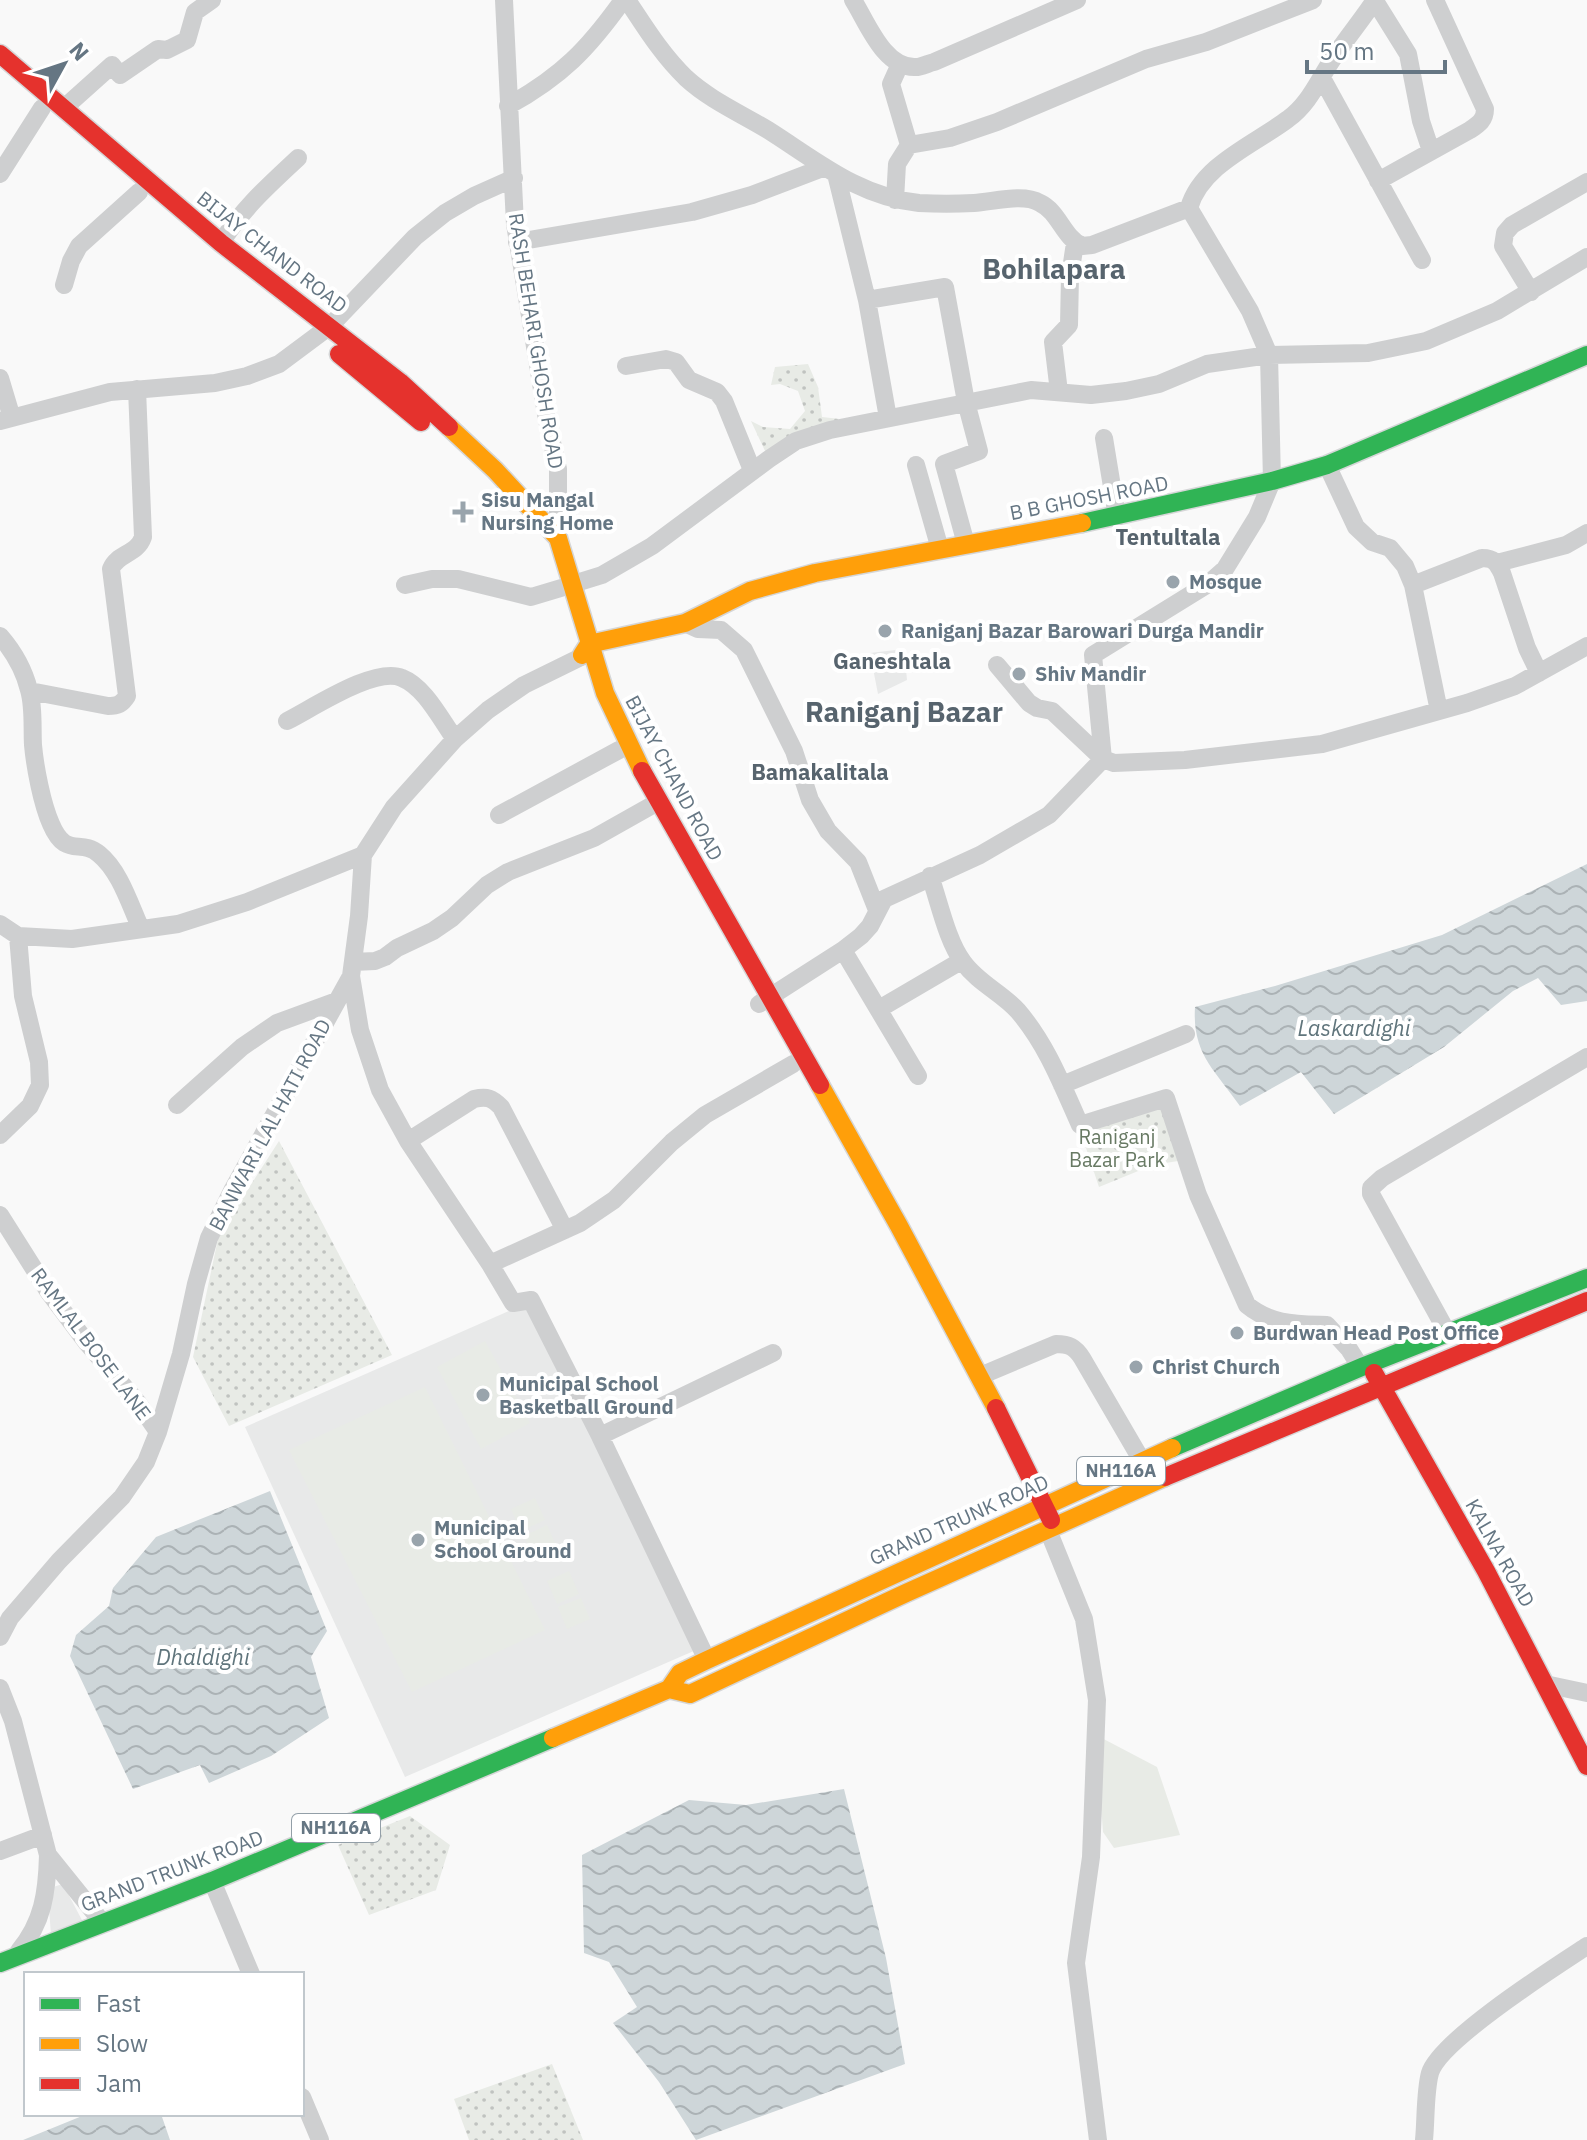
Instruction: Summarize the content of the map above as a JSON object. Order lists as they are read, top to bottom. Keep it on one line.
{"streets":{"main road":["BIJAY CHAND ROAD","B B GHOSH ROAD","NH116A","GRAND TRUNK ROAD","KALNA ROAD"],"street":["RASH BEHARI GHOSH ROAD","BANWARI LAL HATI ROAD","RAMLAL BOSE LANE"]},"crossings":[["BIJAY CHAND ROAD","RASH BEHARI GHOSH ROAD"],["BIJAY CHAND ROAD","B B GHOSH ROAD"],["BIJAY CHAND ROAD","BANWARI LAL HATI ROAD"],["B B GHOSH ROAD","BANWARI LAL HATI ROAD"],["BANWARI LAL HATI ROAD","RAMLAL BOSE LANE"],["GRAND TRUNK ROAD","KALNA ROAD"]],"districts":["Bohilapara","Tentultala","Ganeshtala","Raniganj Bazar","Bamakalitala"],"water":["Laskardighi","Dhaldighi"],"parks":["Raniganj Bazar Park"],"places":{"health":["Sisu Mangal Nursing Home"],"other":["Mosque","Raniganj Bazar Barowari Durga Mandir","Shiv Mandir","Burdwan Head Post Office","Christ Church","Municipal School Basketball Ground","Municipal School Ground"]},"legend":["Fast","Slow","Jam"],"scale_bar":"50 m","north":"top right"}
